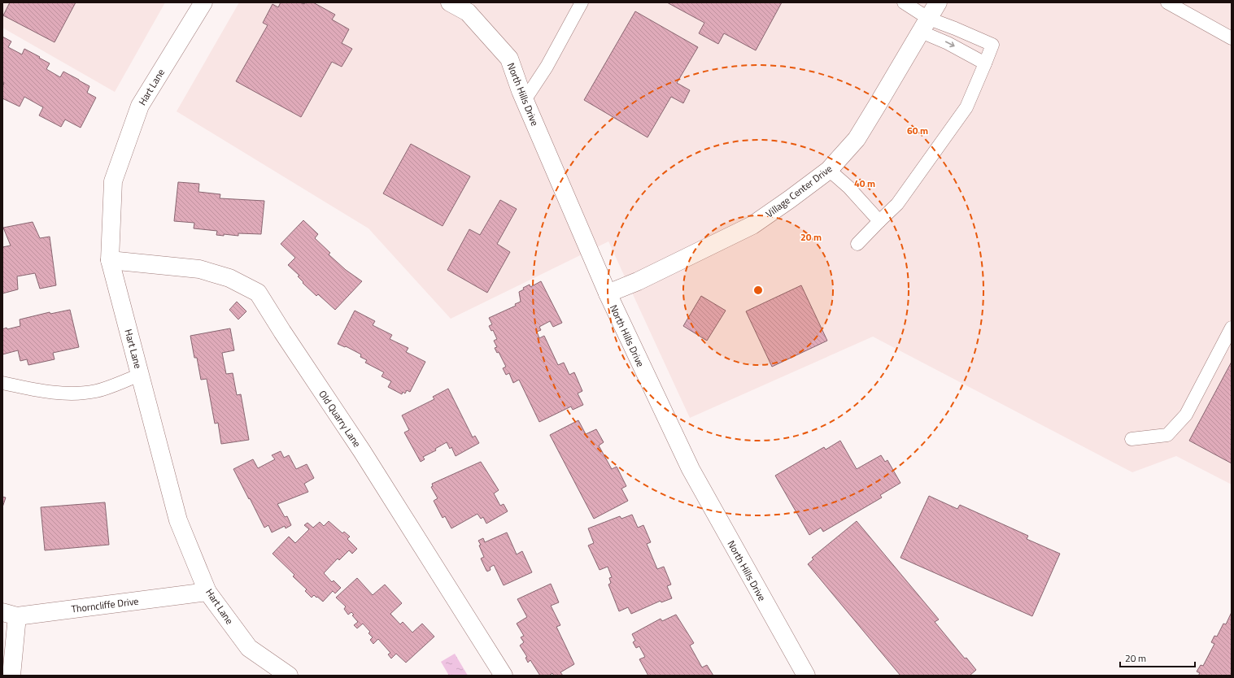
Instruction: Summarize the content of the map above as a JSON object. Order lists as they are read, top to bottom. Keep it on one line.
{"streets":{"street":["Hart Lane","North Hills Drive","Village Center Drive","Old Quarry Lane","Thorncliffe Drive"]},"crossings":[["Hart Lane","Old Quarry Lane"],["Hart Lane","Thorncliffe Drive"],["North Hills Drive","Village Center Drive"]],"scale_bar":"20 m","rings":["60 m","40 m","20 m"]}
